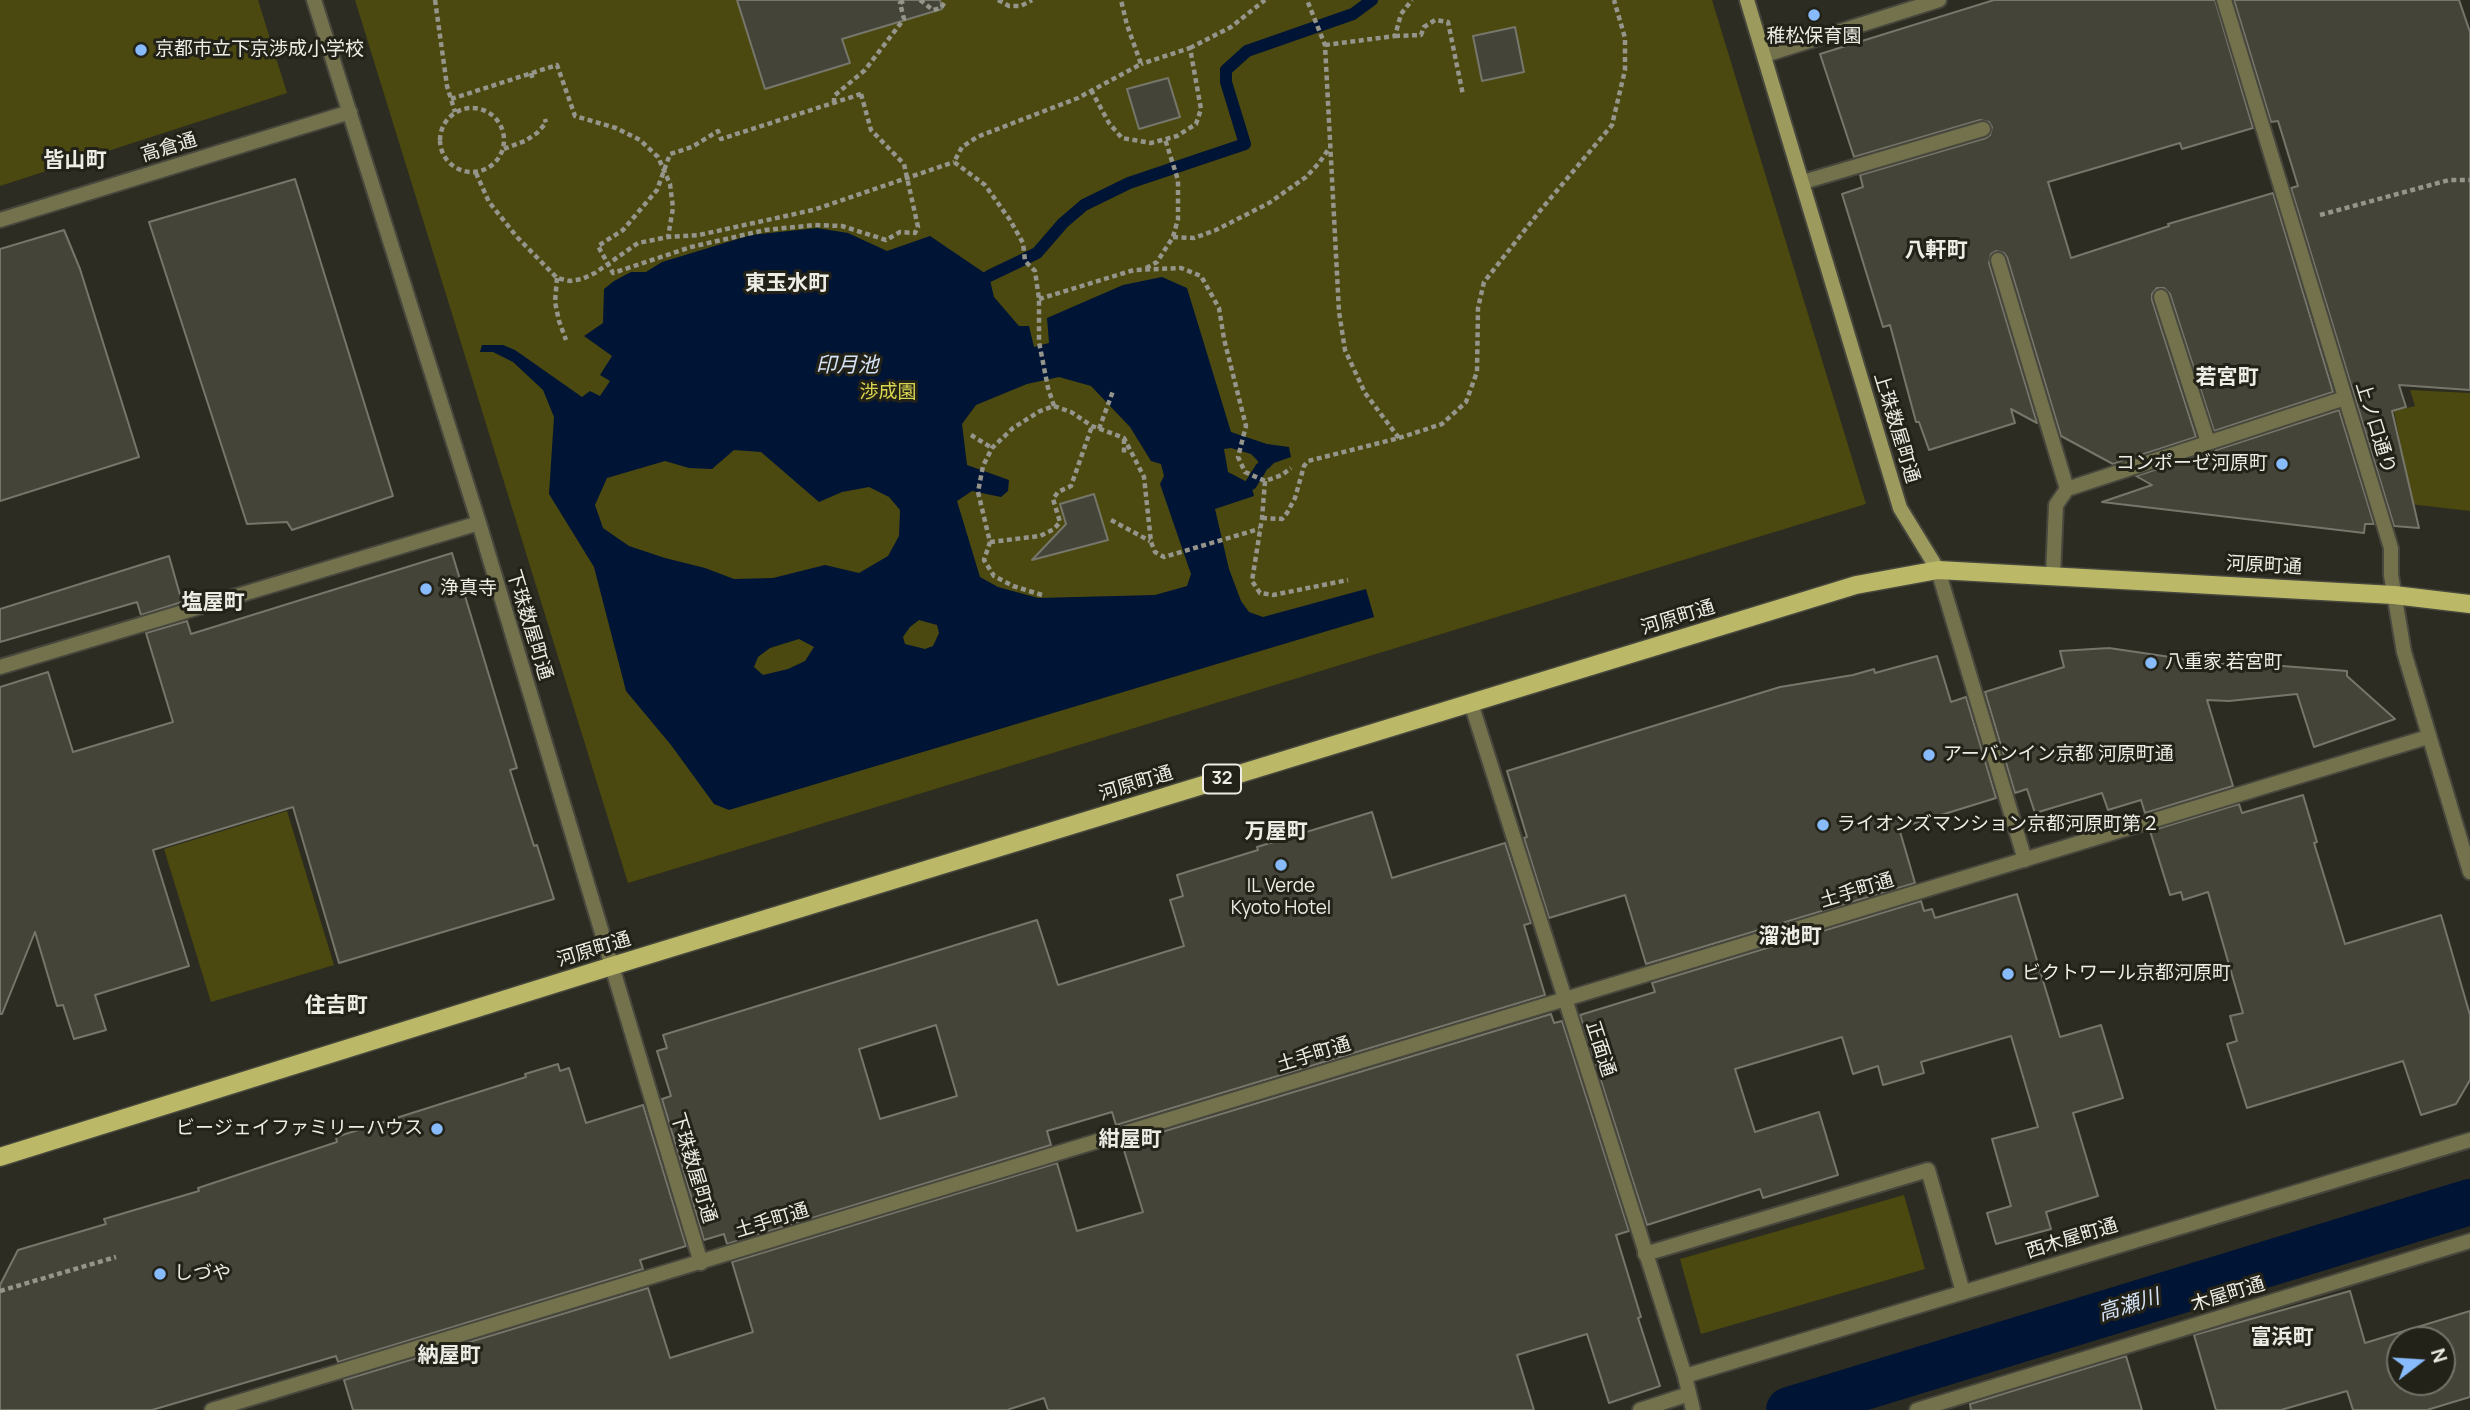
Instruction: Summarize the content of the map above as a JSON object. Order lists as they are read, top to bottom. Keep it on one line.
{"streets":{"main road":["河原町通","32"],"street":["高倉通","上珠数屋町通","上ノ口通り","下珠数屋町通","土手町通","正面通","西木屋町通","木屋町通"]},"crossings":[["高倉通","下珠数屋町通"],["上珠数屋町通","河原町通"],["上珠数屋町通","土手町通"],["上ノ口通り","河原町通"],["上ノ口通り","土手町通"],["河原町通","下珠数屋町通"],["河原町通","正面通"],["下珠数屋町通","土手町通"],["土手町通","正面通"],["正面通","西木屋町通"]],"districts":["皆山町","八軒町","東玉水町","若宮町","塩屋町","万屋町","溜池町","住吉町","紺屋町","富浜町","納屋町"],"water":["印月池","高瀬川"],"parks":["渉成園"],"places":["稚松保育園","京都市立下京渉成小学校","コンポーゼ河原町","浄真寺","八重家 若宮町","アーバンイン京都 河原町通","ライオンズマンション京都河原町第２","IL Verde Kyoto Hotel","ビクトワール京都河原町","ビージェイファミリーハウス","しづや"],"north":"right"}
